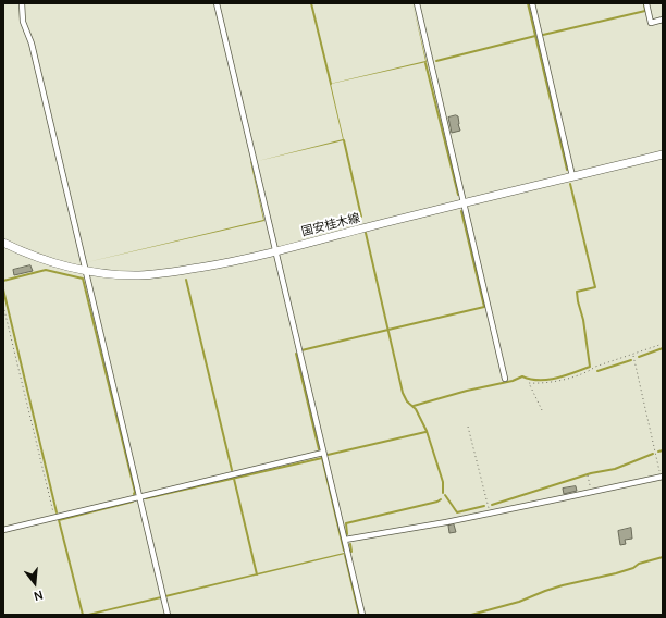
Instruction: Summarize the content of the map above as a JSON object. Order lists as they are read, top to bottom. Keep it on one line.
{"streets":{"main road":["国安桂木線"]},"north":"bottom"}
